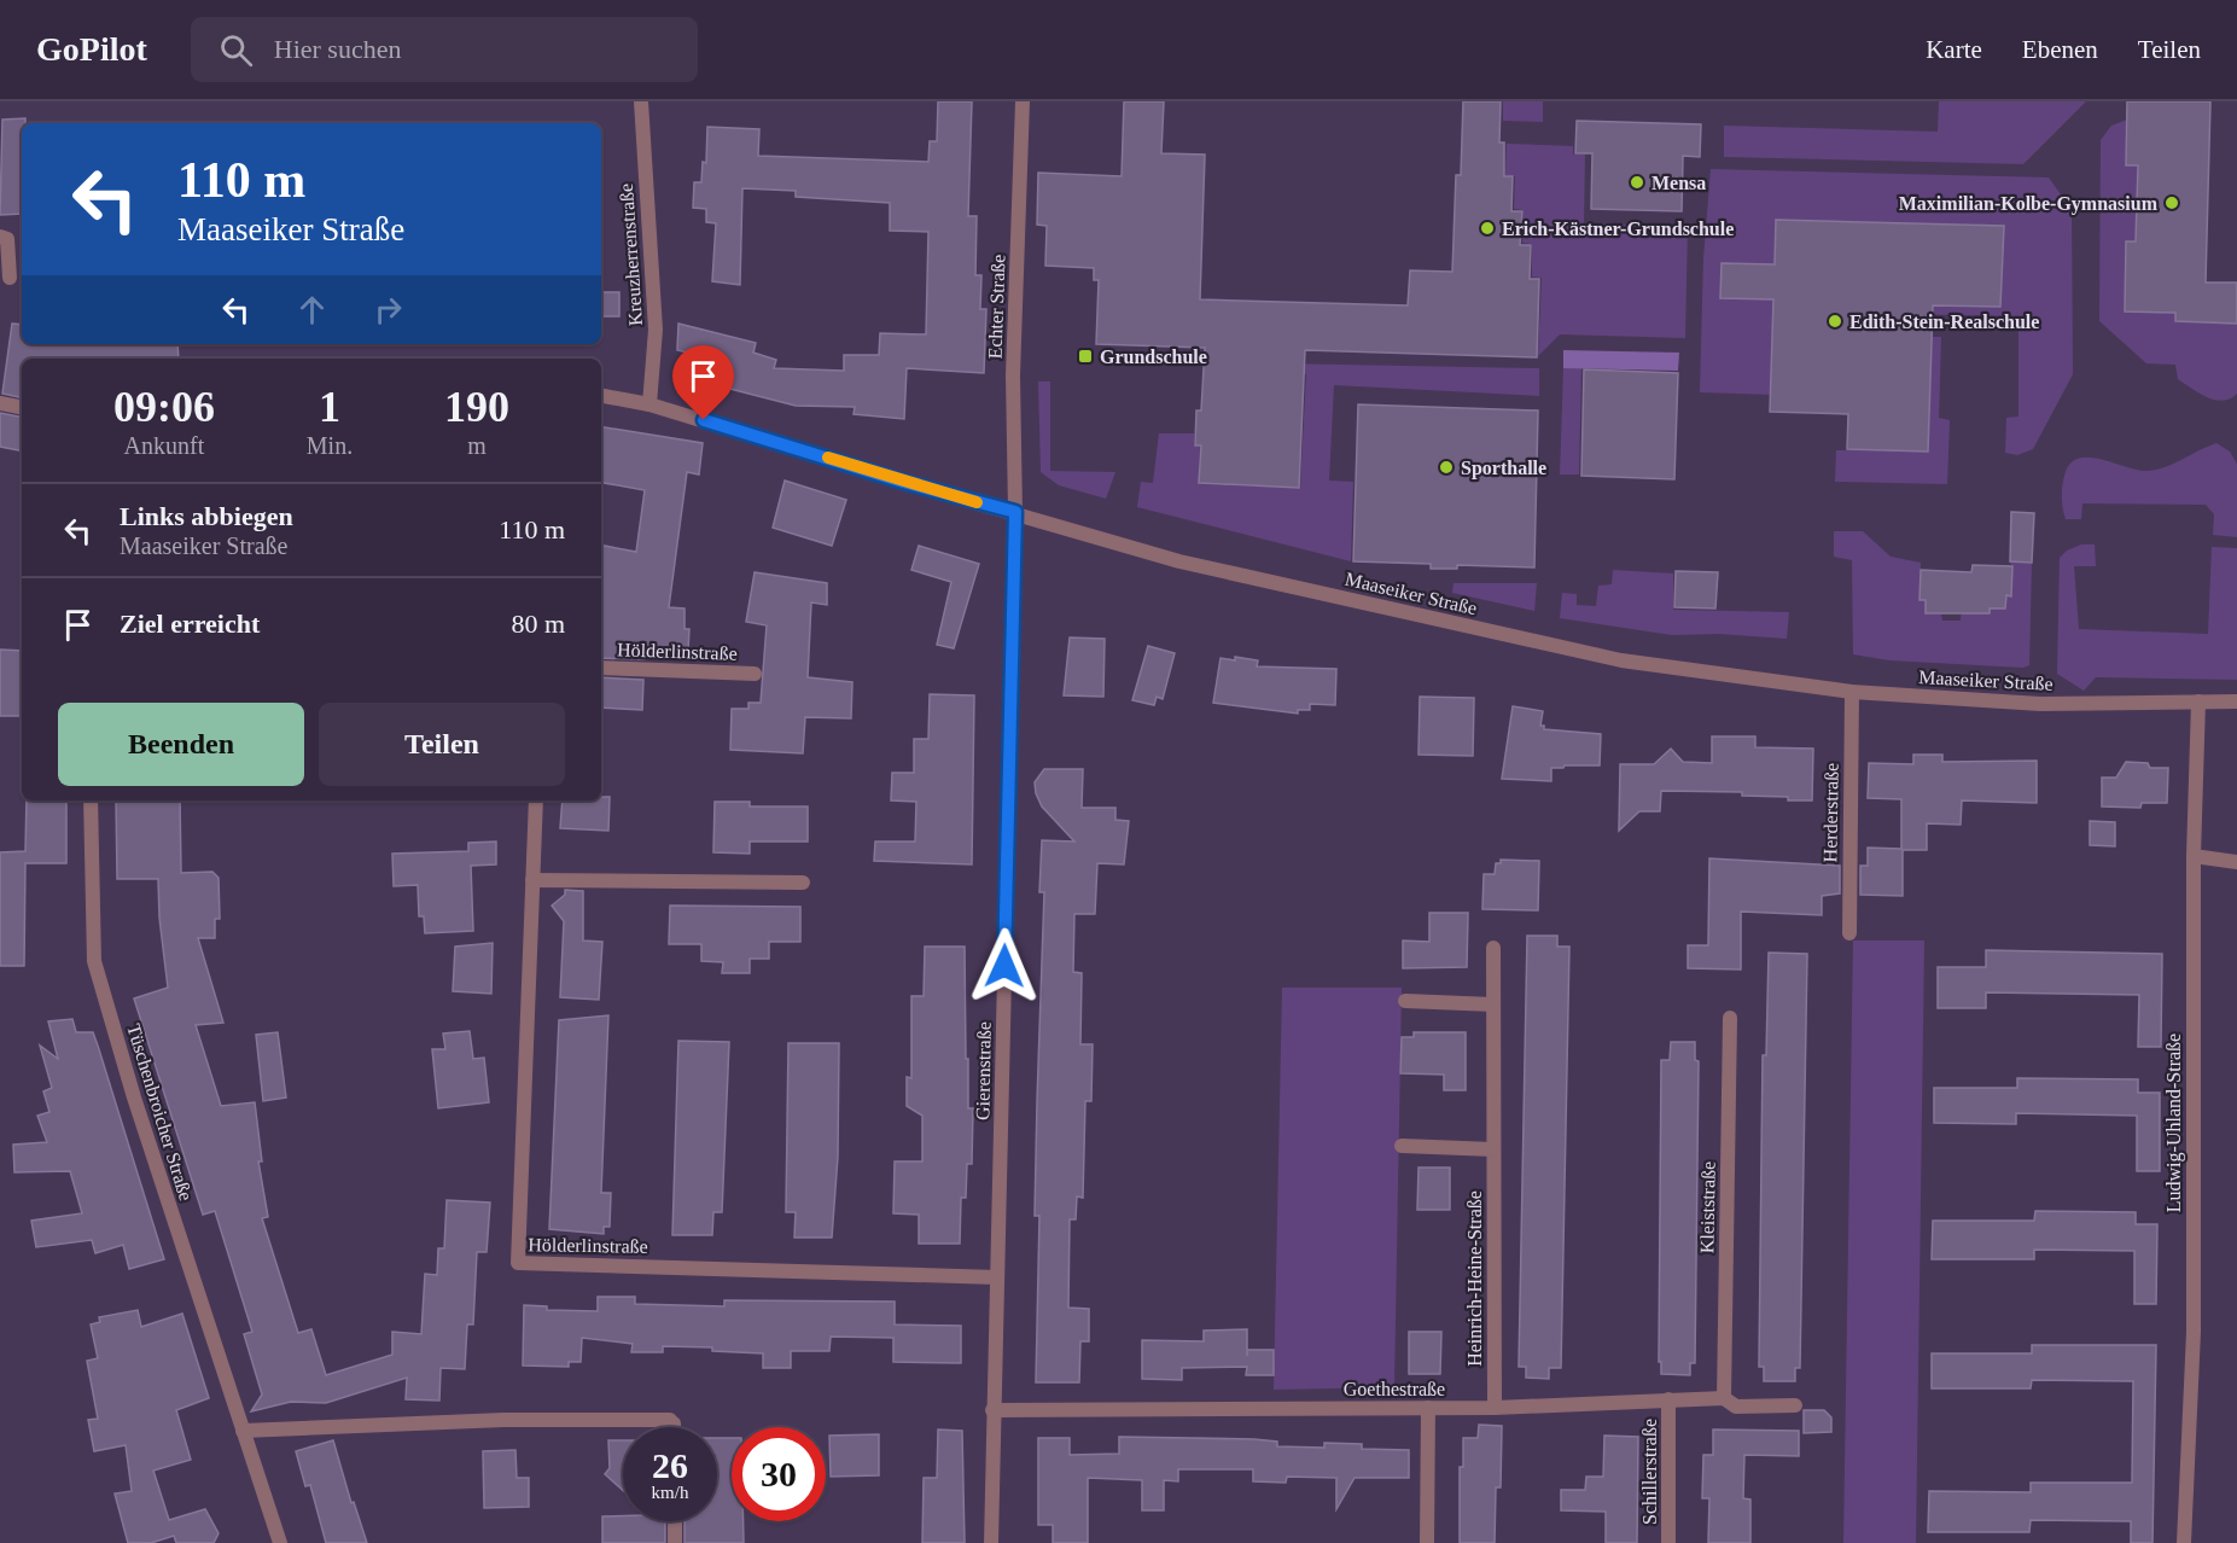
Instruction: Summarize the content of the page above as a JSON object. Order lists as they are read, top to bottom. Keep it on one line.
{"streets":{"street":["Kreuzherrenstraße","Echter Straße","Maaseiker Straße","Hölderlinstraße","Herderstraße","Gierenstraße","Tüschenbroicher Straße","Ludwig-Uhland-Straße","Kleiststraße","Heinrich-Heine-Straße","Goethestraße","Schillerstraße"]},"crossings":[["Kreuzherrenstraße","Maaseiker Straße"],["Echter Straße","Maaseiker Straße"],["Echter Straße","Gierenstraße"],["Maaseiker Straße","Herderstraße"],["Maaseiker Straße","Gierenstraße"],["Maaseiker Straße","Ludwig-Uhland-Straße"],["Hölderlinstraße","Gierenstraße"],["Gierenstraße","Goethestraße"],["Kleiststraße","Goethestraße"],["Heinrich-Heine-Straße","Goethestraße"],["Goethestraße","Schillerstraße"]],"places":{"other":["Mensa","Maximilian-Kolbe-Gymnasium","Erich-Kästner-Grundschule","Edith-Stein-Realschule","Sporthalle"],"transit":["Grundschule"]},"page":{"header":"GoPilot","search":"Hier suchen","nav":["Karte","Ebenen","Teilen"],"turn":["110 m","Maaseiker Straße"],"eta":["09:06","Ankunft","1","Min.","190","m"],"list":[{"name":"Links abbiegen","note":"Maaseiker Straße","value":"110 m"},{"name":"Ziel erreicht","value":"80 m"}],"buttons":["Beenden","Teilen"],"speed":"26 km/h","limit":"30"}}
